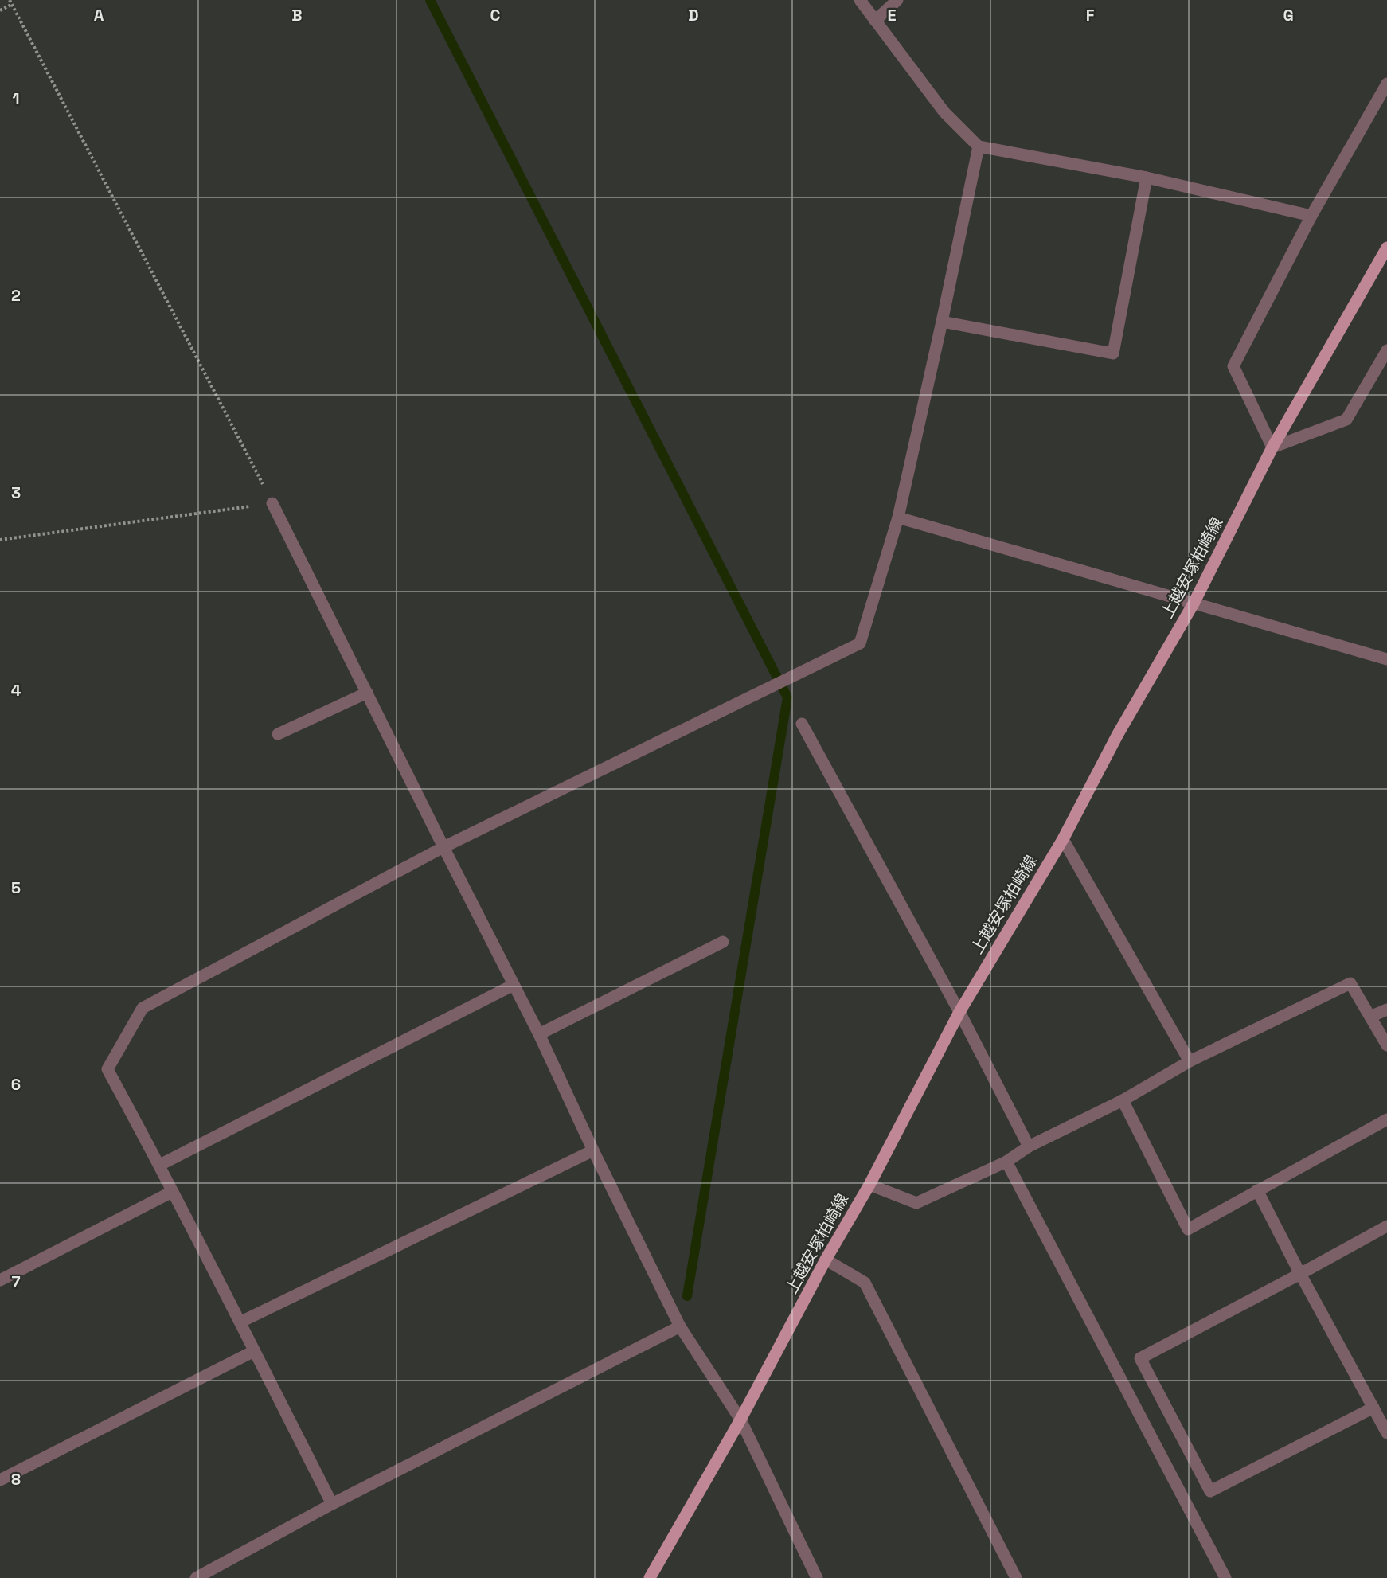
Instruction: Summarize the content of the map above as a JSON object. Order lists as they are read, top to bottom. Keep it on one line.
{"streets":{"main road":["上越安塚柏崎線"]},"grid":{"columns":["A","B","C","D","E","F","G"],"rows":["1","2","3","4","5","6","7","8"]}}
